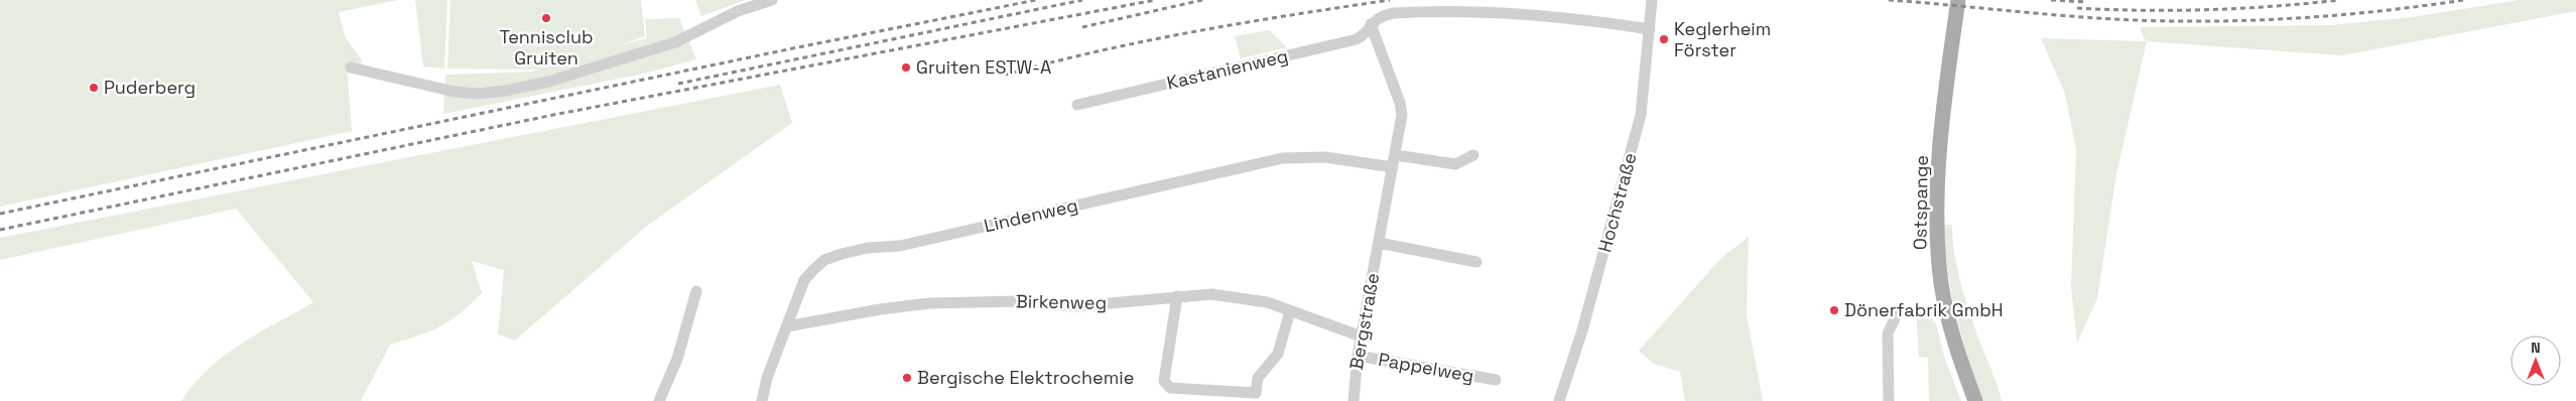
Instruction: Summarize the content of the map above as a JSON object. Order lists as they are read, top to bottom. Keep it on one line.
{"streets":{"main road":["Ostspange"],"street":["Kastanienweg","Hochstraße","Lindenweg","Birkenweg","Bergstraße","Pappelweg"]},"crossings":[["Kastanienweg","Hochstraße"],["Kastanienweg","Bergstraße"],["Lindenweg","Birkenweg"],["Lindenweg","Bergstraße"],["Birkenweg","Bergstraße"],["Bergstraße","Pappelweg"]],"places":["Tennisclub Gruiten","Keglerheim Förster","Gruiten ESTW-A","Puderberg","Dönerfabrik GmbH","Bergische Elektrochemie"],"north":"top"}
